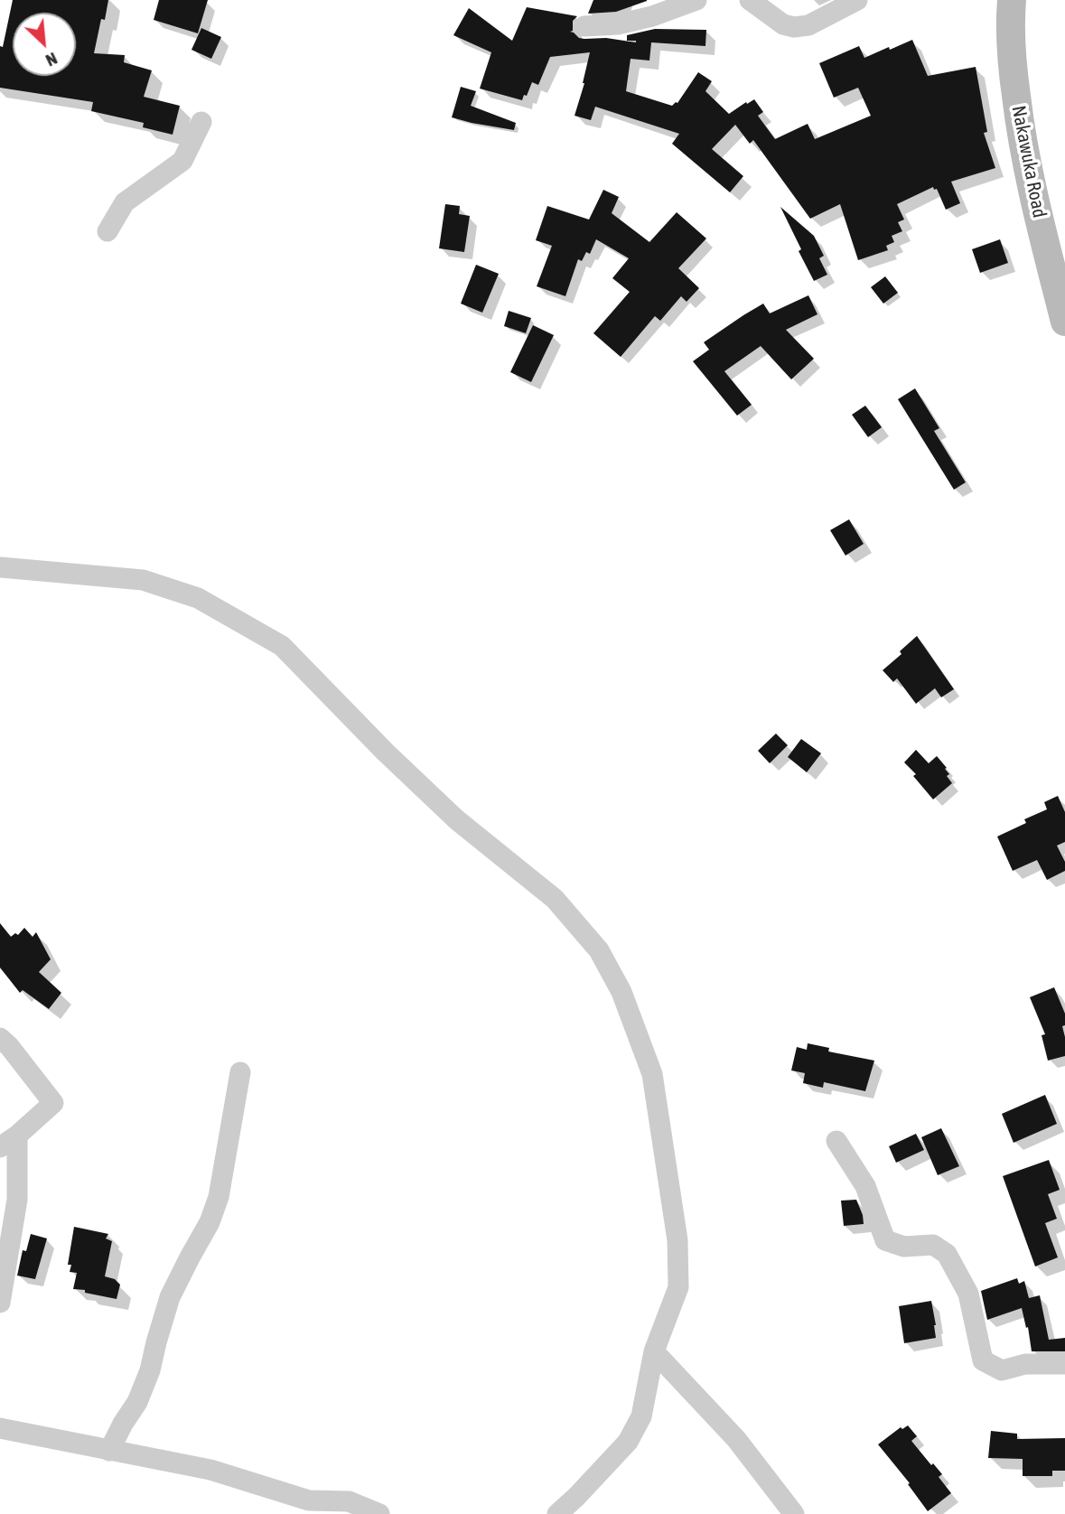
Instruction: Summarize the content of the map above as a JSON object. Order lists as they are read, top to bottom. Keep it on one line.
{"streets":{"main road":["Nakawuka Road"]},"north":"bottom right"}
